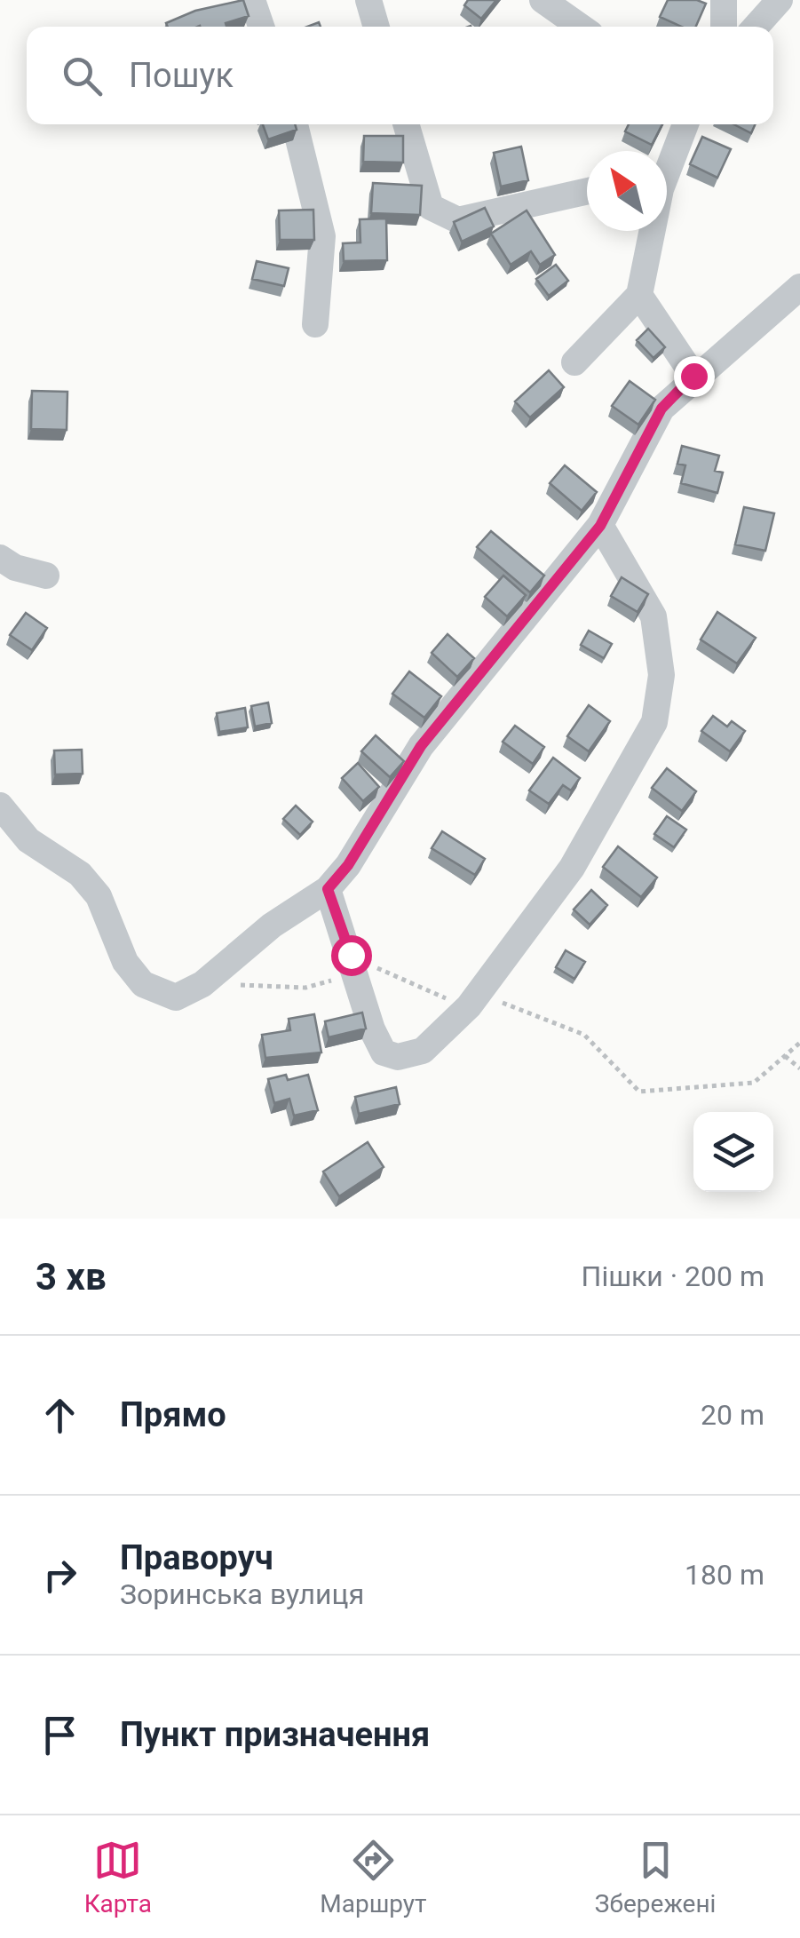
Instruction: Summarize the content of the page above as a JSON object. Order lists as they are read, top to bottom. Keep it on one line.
{"north":"top left","page":{"search":"Пошук","heading":["3 хв","Пішки · 200 m"],"list":[["Прямо","20 m"],["Праворуч","Зоринська вулиця","180 m"],"Пункт призначення"],"nav":["Карта","Маршрут","Збережені"]}}
